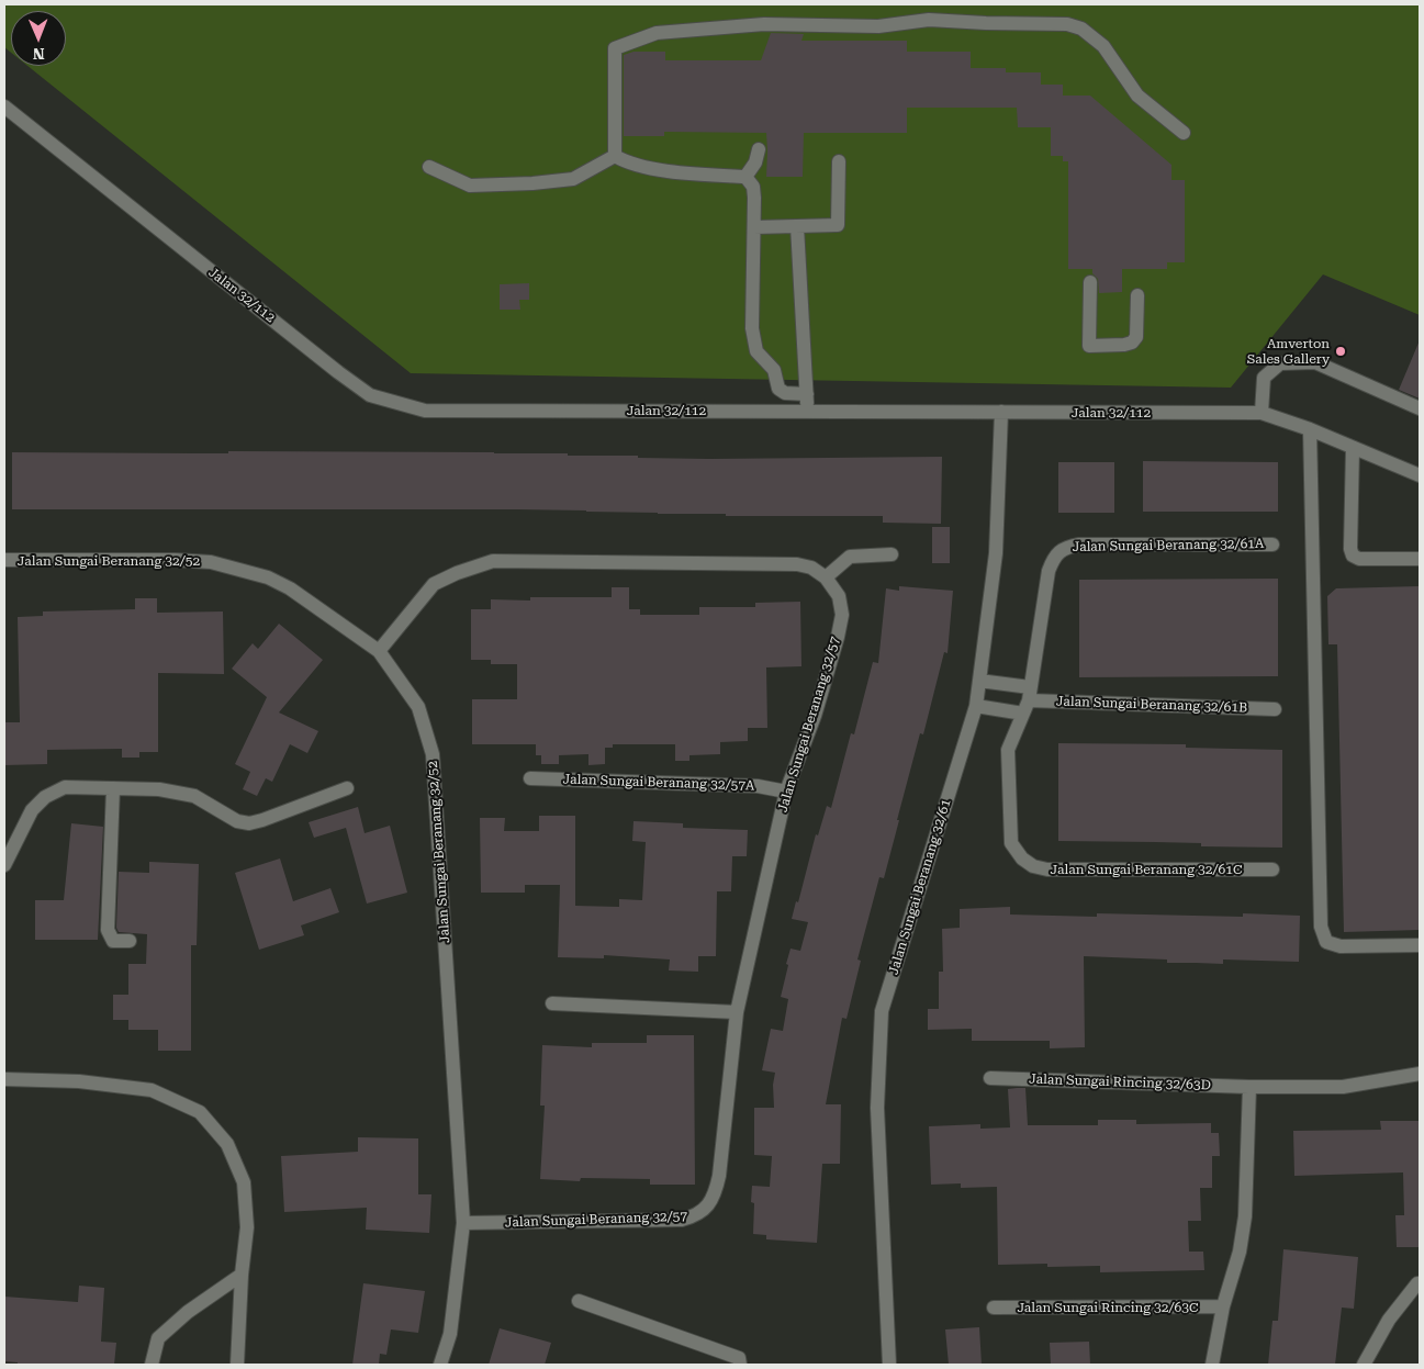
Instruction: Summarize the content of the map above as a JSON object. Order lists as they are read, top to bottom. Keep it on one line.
{"streets":{"street":["Jalan 32/112","Jalan Sungai Beranang 32/61A","Jalan Sungai Beranang 32/52","Jalan Sungai Beranang 32/61B","Jalan Sungai Beranang 32/57","Jalan Sungai Beranang 32/57A","Jalan Sungai Beranang 32/61C","Jalan Sungai Beranang 32/61","Jalan Sungai Rincing 32/63D","Jalan Sungai Rincing 32/63C"]},"crossings":[["Jalan 32/112","Jalan Sungai Beranang 32/61"],["Jalan Sungai Beranang 32/61A","Jalan Sungai Beranang 32/61B"],["Jalan Sungai Beranang 32/61A","Jalan Sungai Beranang 32/61C"],["Jalan Sungai Beranang 32/52","Jalan Sungai Beranang 32/57"],["Jalan Sungai Beranang 32/61B","Jalan Sungai Beranang 32/61C"],["Jalan Sungai Beranang 32/57","Jalan Sungai Beranang 32/57A"]],"places":["Amverton Sales Gallery"],"north":"bottom"}
